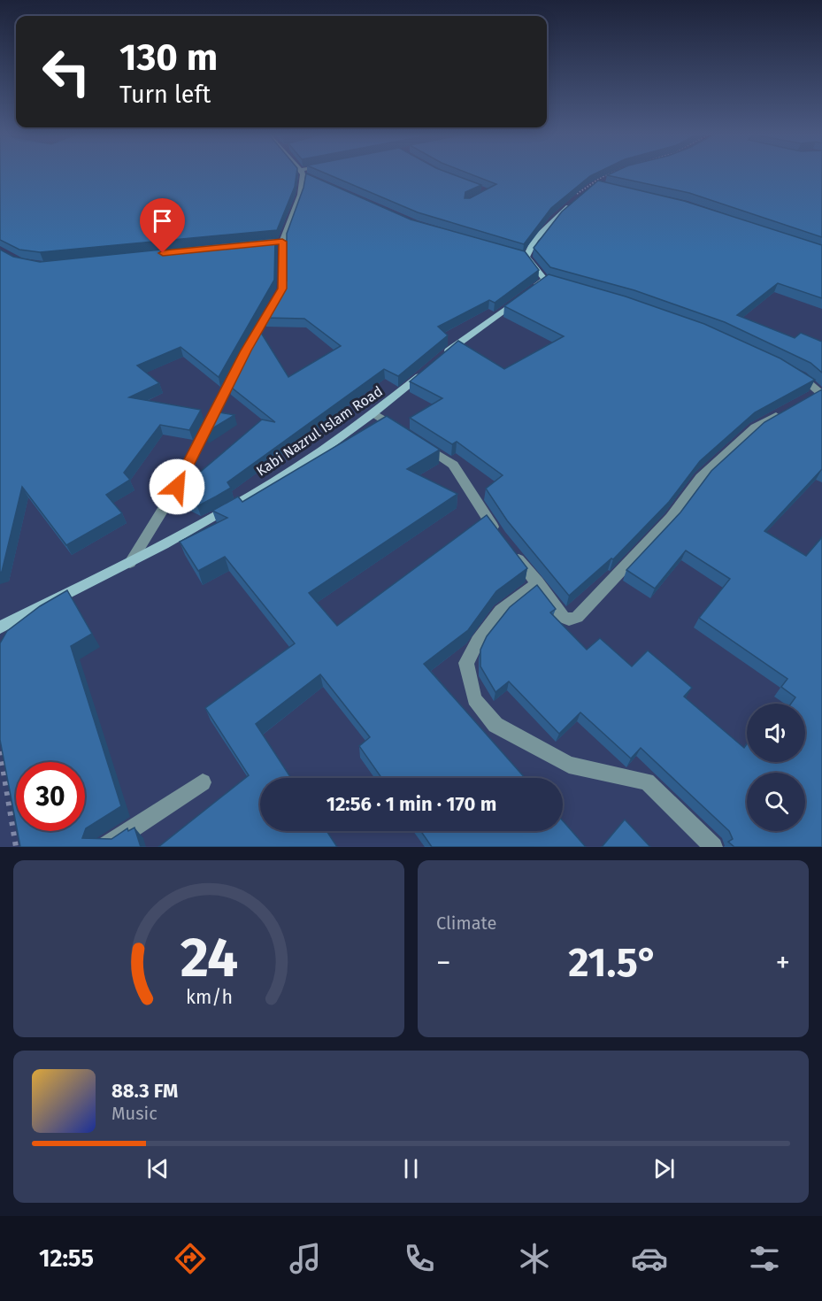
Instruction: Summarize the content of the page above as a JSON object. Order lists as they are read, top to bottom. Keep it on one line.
{"streets":{"main road":["Kabi Nazrul Islam Road"]},"page":{"turn":["130 m","Turn left"],"limit":"30","trip":"12:56 · 1 min · 170 m","tile":"Climate","heat":["−","21.5°","+"],"song":["88.3 FM","Music"],"tabs":"12:55","gauge":["24","km/h"]}}
